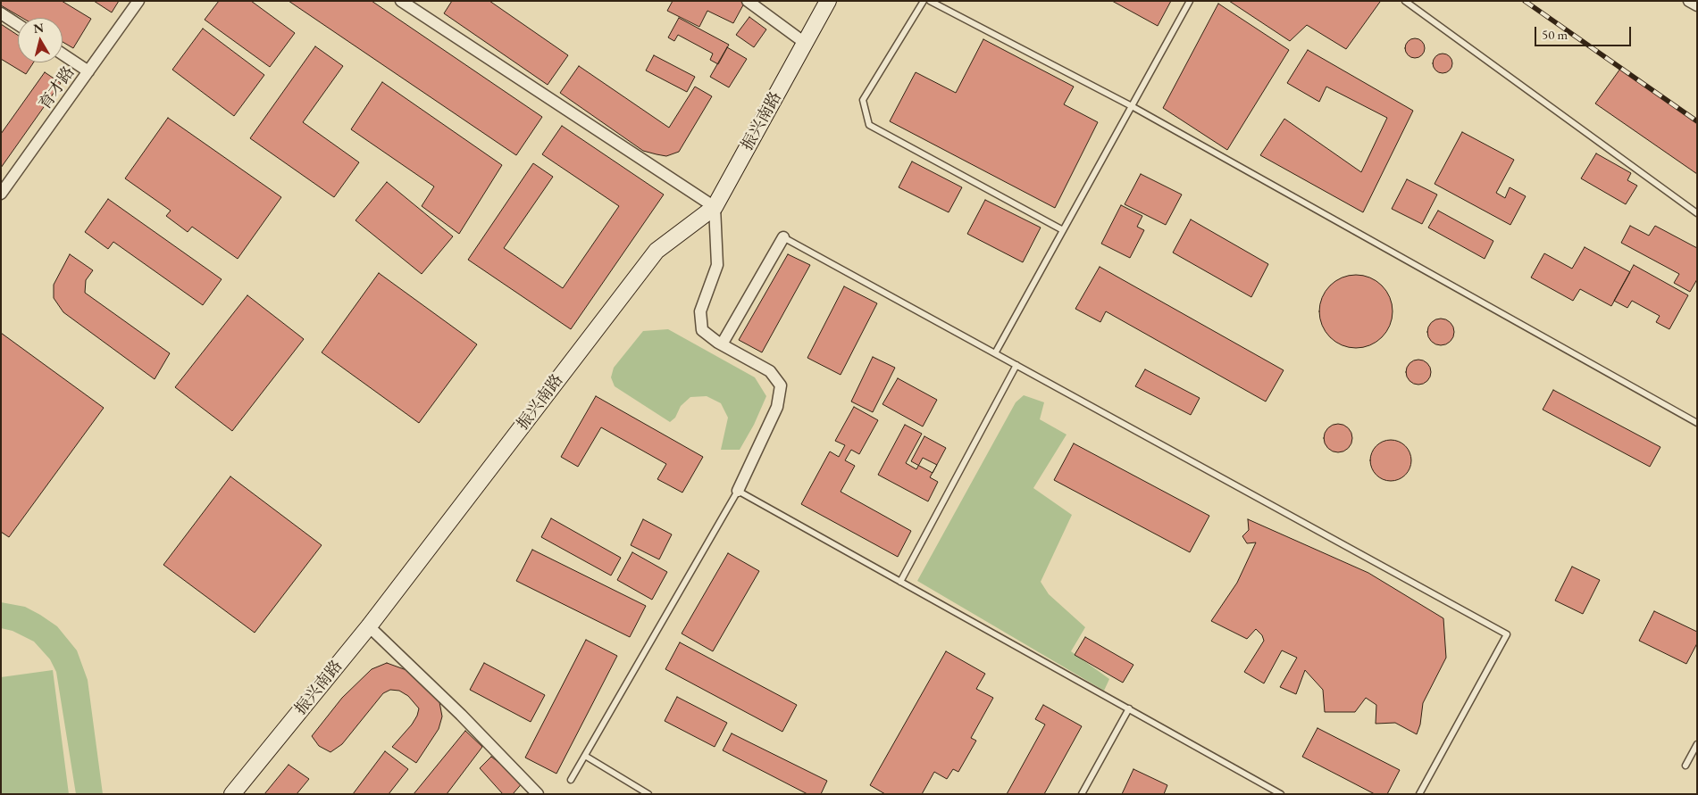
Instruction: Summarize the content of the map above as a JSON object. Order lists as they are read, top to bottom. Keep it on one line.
{"streets":{"main road":["振兴南路"],"street":["育才路"]},"scale_bar":"50 m","north":"top"}
